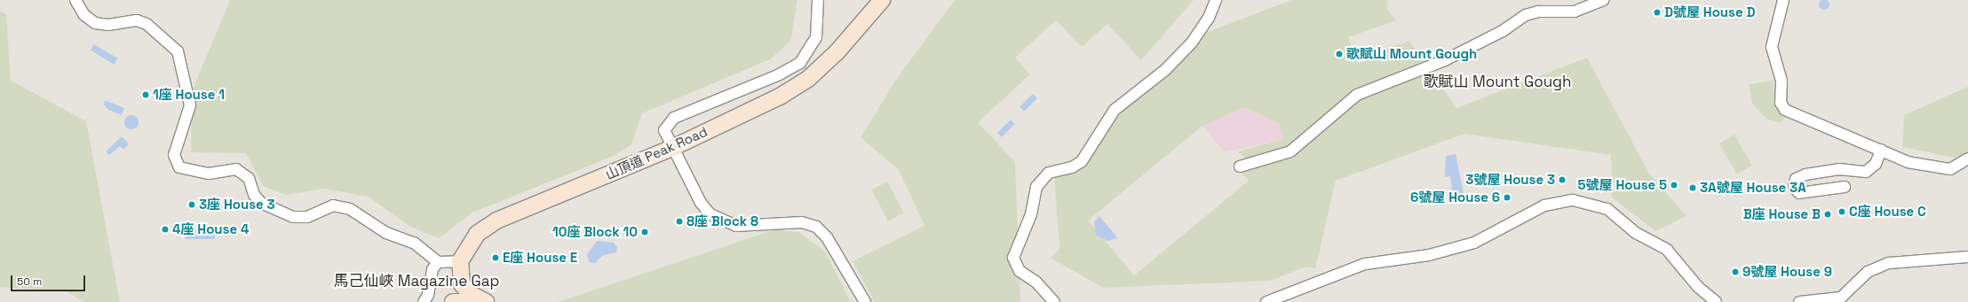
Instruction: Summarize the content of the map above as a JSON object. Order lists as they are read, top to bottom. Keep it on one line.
{"streets":{"main road":["山頂道 Peak Road"]},"districts":["歌賦山 Mount Gough","馬己仙峽 Magazine Gap"],"places":["D號屋 House D","歌賦山 Mount Gough","1座 House 1","3號屋 House 3","5號屋 House 5","3A號屋 House 3A","6號屋 House 6","3座 House 3","C座 House C","B座 House B","8座 Block 8","4座 House 4","10座 Block 10","E座 House E","9號屋 House 9"],"scale_bar":"50 m"}
